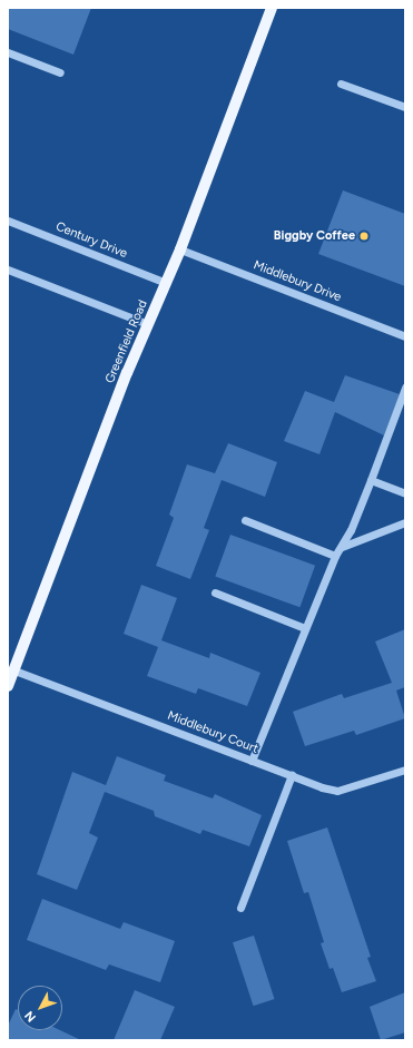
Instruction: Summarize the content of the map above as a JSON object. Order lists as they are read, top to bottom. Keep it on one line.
{"streets":{"main road":["Greenfield Road"],"street":["Century Drive","Middlebury Drive","Middlebury Court"]},"crossings":[["Century Drive","Greenfield Road"],["Middlebury Drive","Greenfield Road"],["Greenfield Road","Middlebury Court"]],"places":["Biggby Coffee"],"north":"bottom left"}
